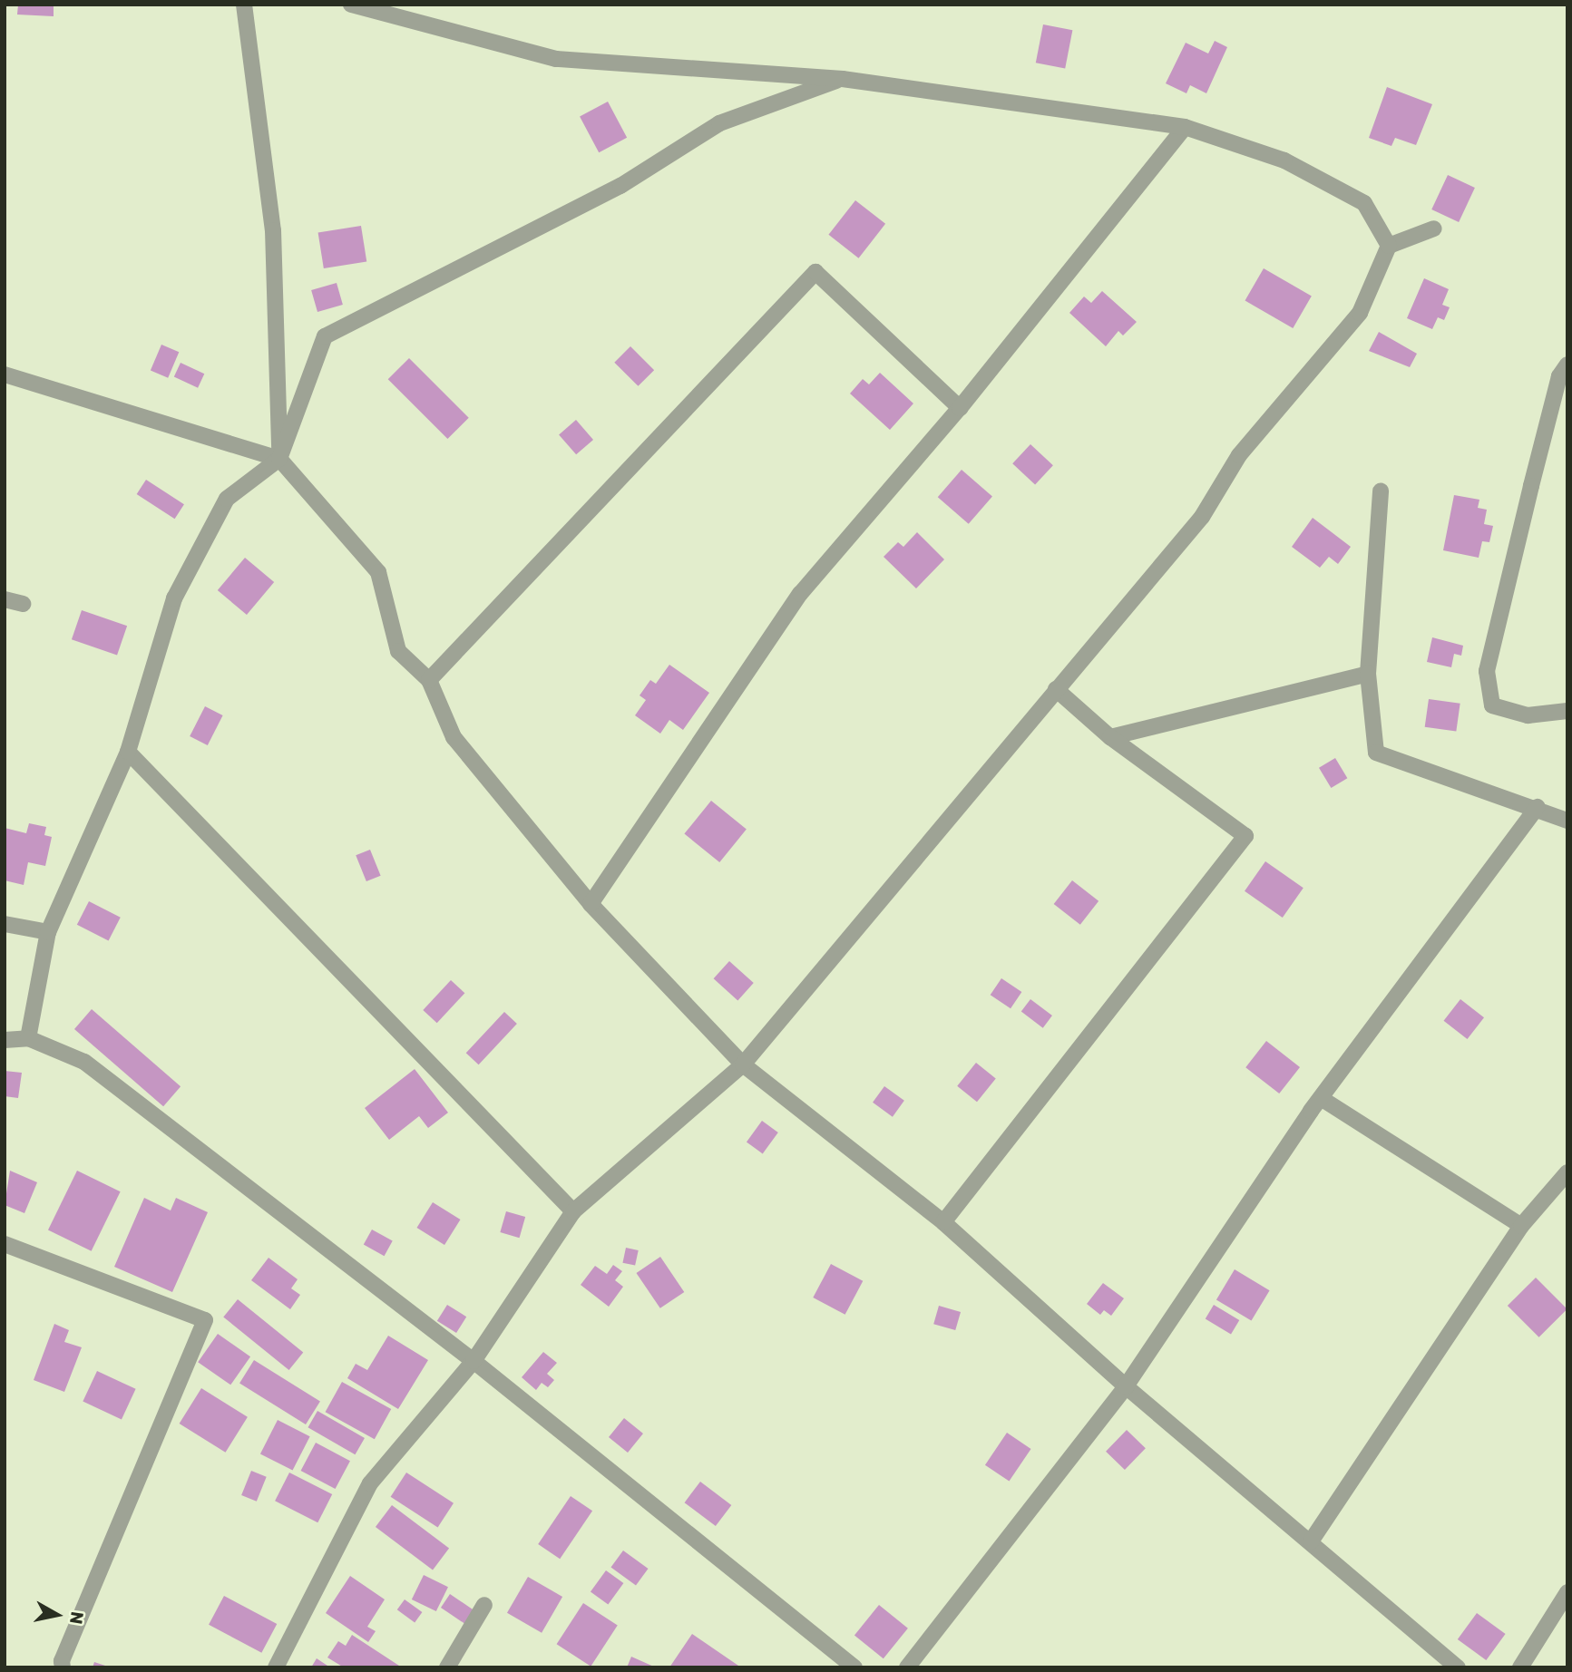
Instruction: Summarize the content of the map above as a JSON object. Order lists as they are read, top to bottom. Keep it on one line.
{"north":"right"}
